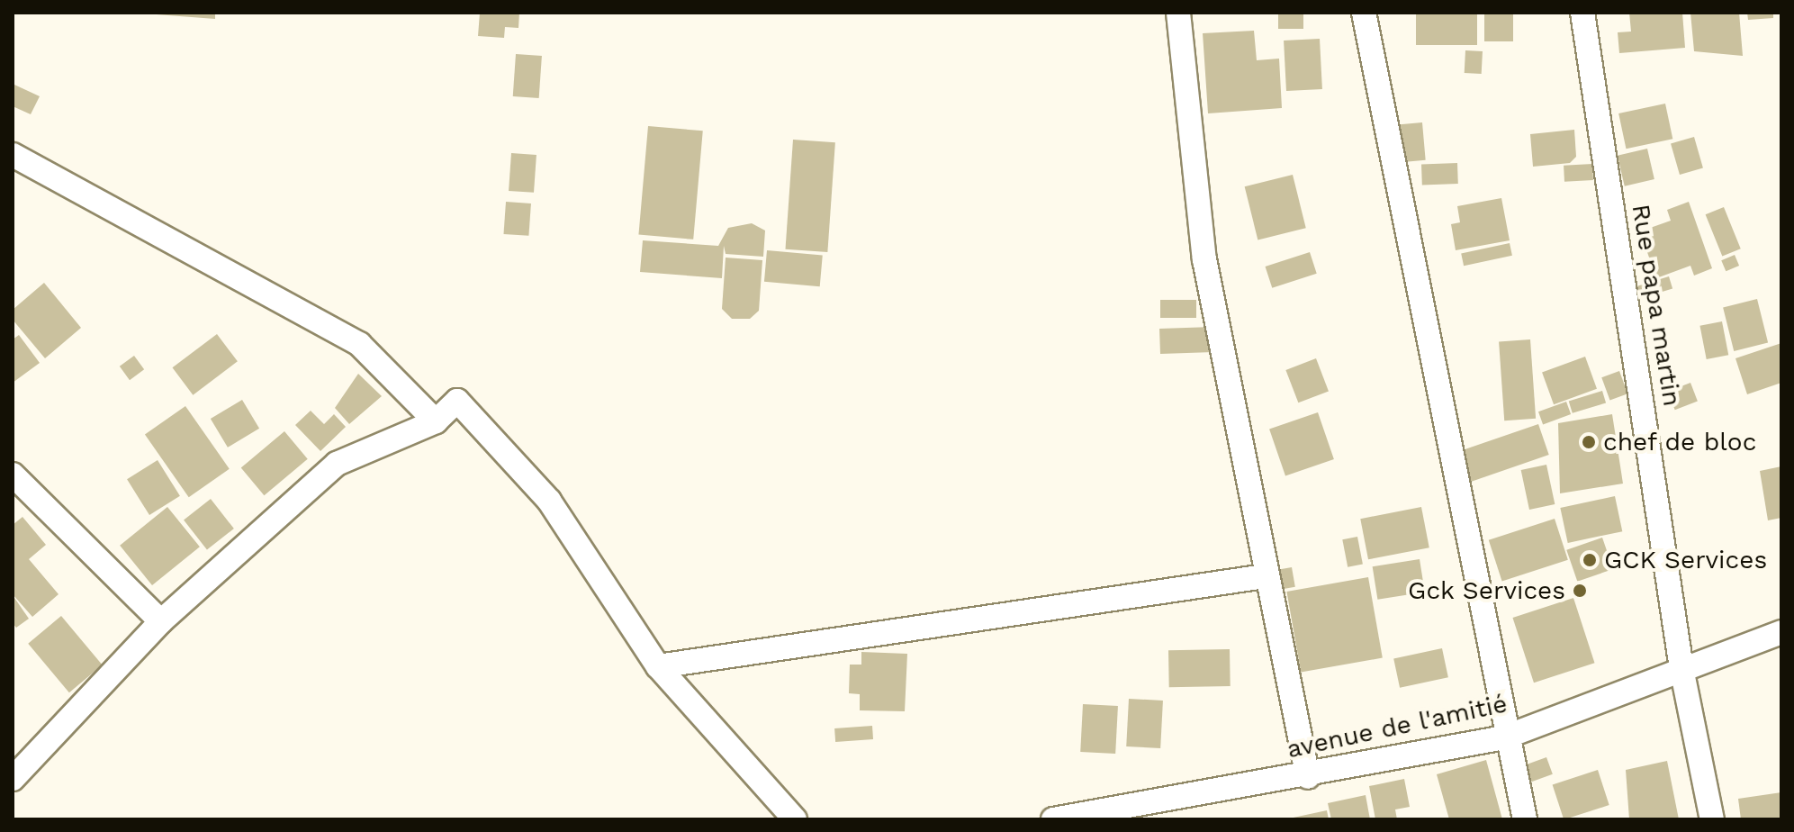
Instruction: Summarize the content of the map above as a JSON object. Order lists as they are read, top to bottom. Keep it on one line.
{"streets":{"street":["Rue papa martin","avenue de l'amitié"]},"crossings":[["Rue papa martin","avenue de l'amitié"]],"places":["chef de bloc","GCK Services","Gck Services"]}
